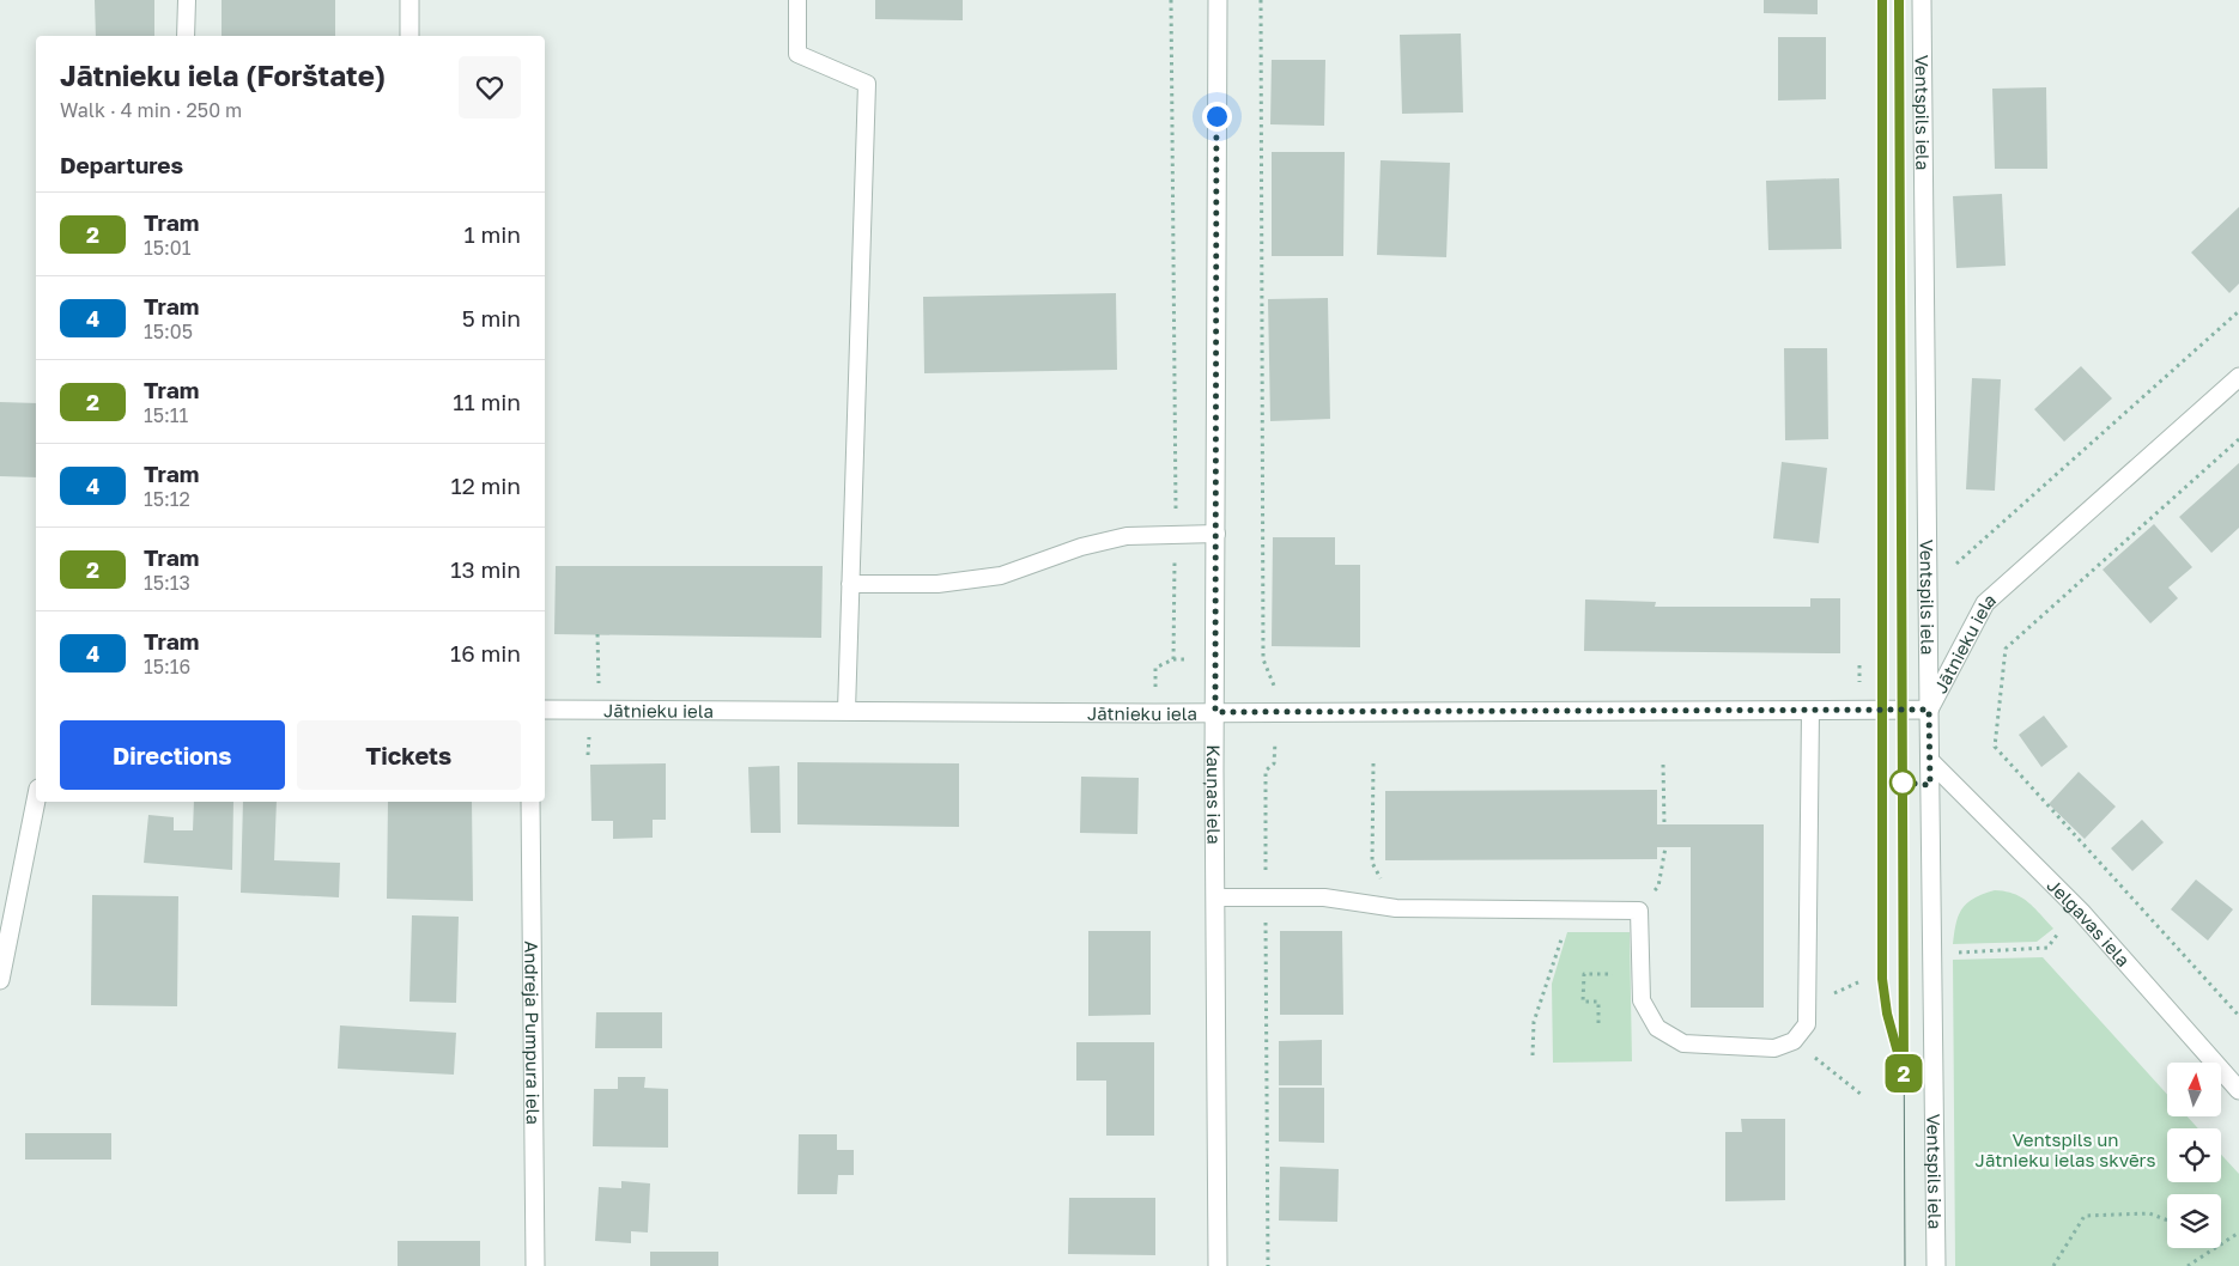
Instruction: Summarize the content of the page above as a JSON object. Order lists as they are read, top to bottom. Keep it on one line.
{"streets":{"street":["Ventspils iela","Jātnieku iela","Kauņas iela","Jelgavas iela","Andreja Pumpura iela"]},"crossings":[["Ventspils iela","Jātnieku iela"],["Ventspils iela","Jelgavas iela"],["Jātnieku iela","Kauņas iela"]],"parks":["Ventspils un Jātnieku ielas skvērs"],"lines":["tram line 2"],"north":"top","page":{"on_map":"2","heading":[["Jātnieku iela (Forštate)","Walk · 4 min · 250 m"],"Departures"],"list":[{"mark":"2","name":"Tram","note":"15:01","value":"1 min"},{"mark":"4","name":"Tram","note":"15:05","value":"5 min"},{"mark":"2","name":"Tram","note":"15:11","value":"11 min"},{"mark":"4","name":"Tram","note":"15:12","value":"12 min"},{"mark":"2","name":"Tram","note":"15:13","value":"13 min"},{"mark":"4","name":"Tram","note":"15:16","value":"16 min"}],"buttons":["Directions","Tickets"]}}
